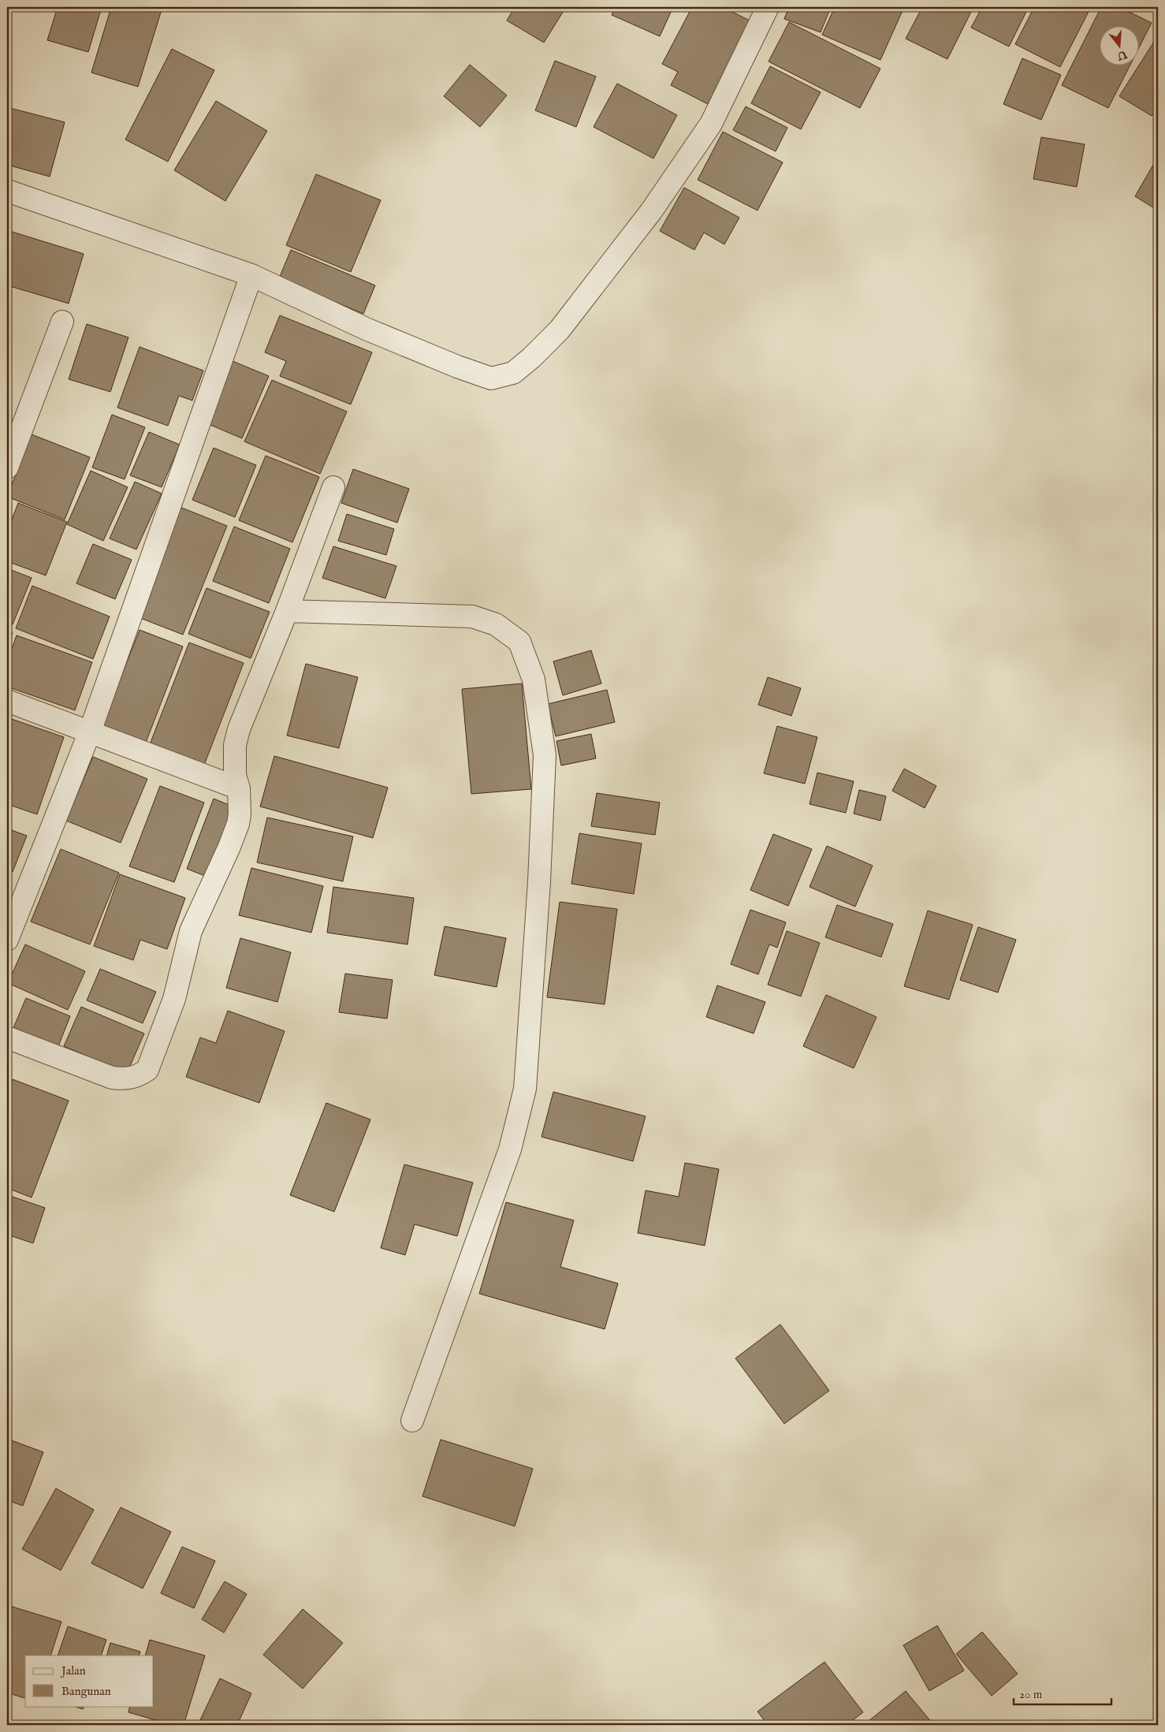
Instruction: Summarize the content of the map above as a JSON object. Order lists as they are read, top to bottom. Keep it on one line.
{"legend":["Jalan","Bangunan"],"scale_bar":"20 m","north":"bottom"}
